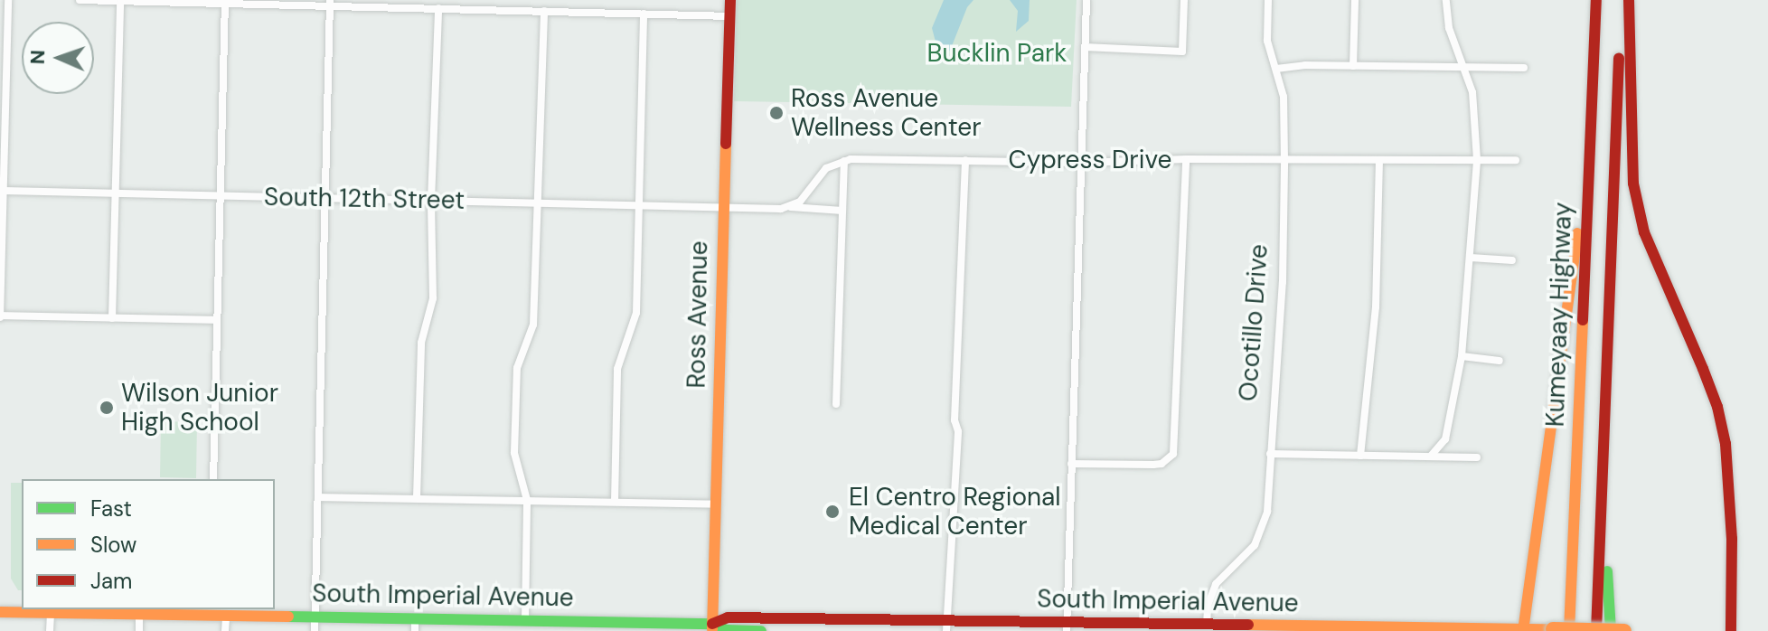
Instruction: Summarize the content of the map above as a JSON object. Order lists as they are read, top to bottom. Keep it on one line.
{"streets":{"main road":["Ross Avenue","Kumeyaay Highway","South Imperial Avenue"],"street":["Cypress Drive","South 12th Street","Ocotillo Drive"]},"crossings":[["Cypress Drive","Ocotillo Drive"],["South 12th Street","Ross Avenue"],["Ross Avenue","South Imperial Avenue"],["Ocotillo Drive","South Imperial Avenue"]],"parks":["Bucklin Park"],"places":["Ross Avenue Wellness Center","Wilson Junior High School","El Centro Regional Medical Center"],"legend":["Fast","Slow","Jam"],"north":"left"}
